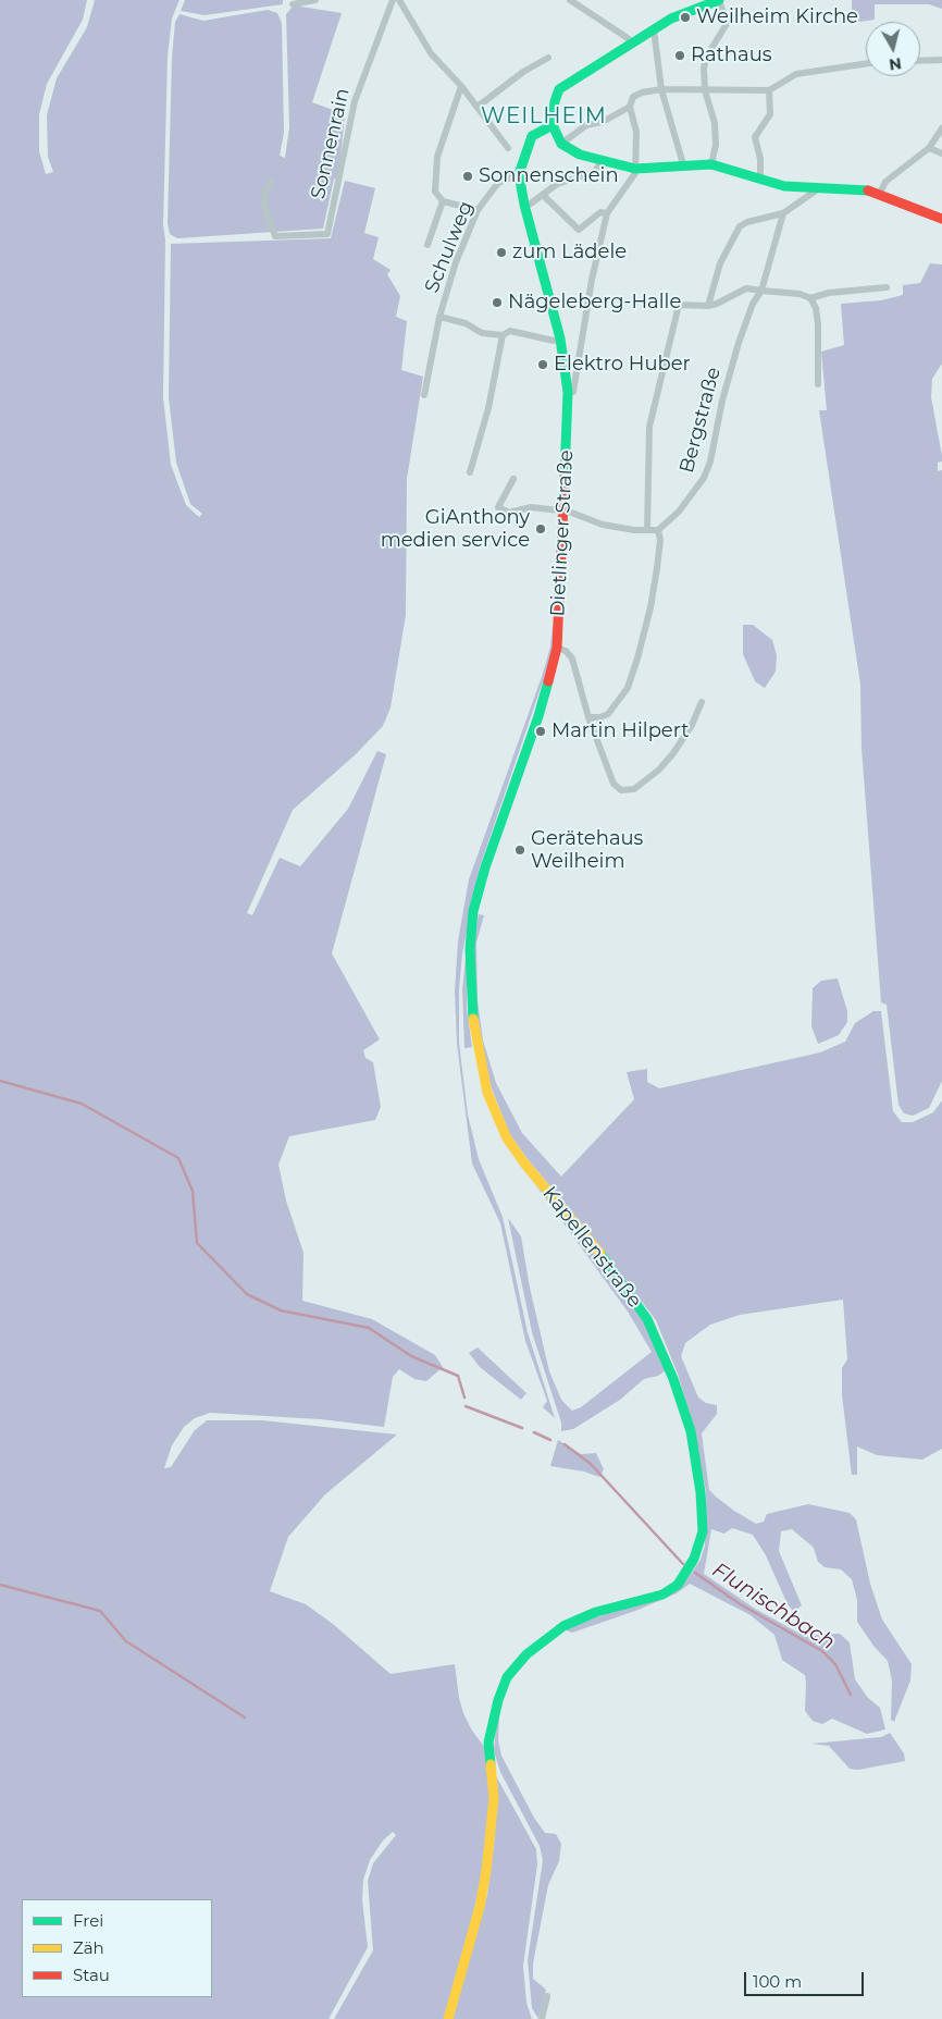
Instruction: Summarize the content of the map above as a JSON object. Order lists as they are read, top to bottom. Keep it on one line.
{"streets":{"street":["Sonnenrain","Schulweg","Bergstraße","Dietlinger Straße","Kapellenstraße"]},"crossings":[["Schulweg","Dietlinger Straße"],["Dietlinger Straße","Kapellenstraße"]],"districts":["WEILHEIM"],"water":["Flunischbach"],"places":["Weilheim Kirche","Rathaus","Sonnenschein","zum Lädele","Nägeleberg-Halle","Elektro Huber","GiAnthony medien service","Martin Hilpert","Gerätehaus Weilheim"],"legend":["Frei","Zäh","Stau"],"scale_bar":"100 m","north":"bottom"}
